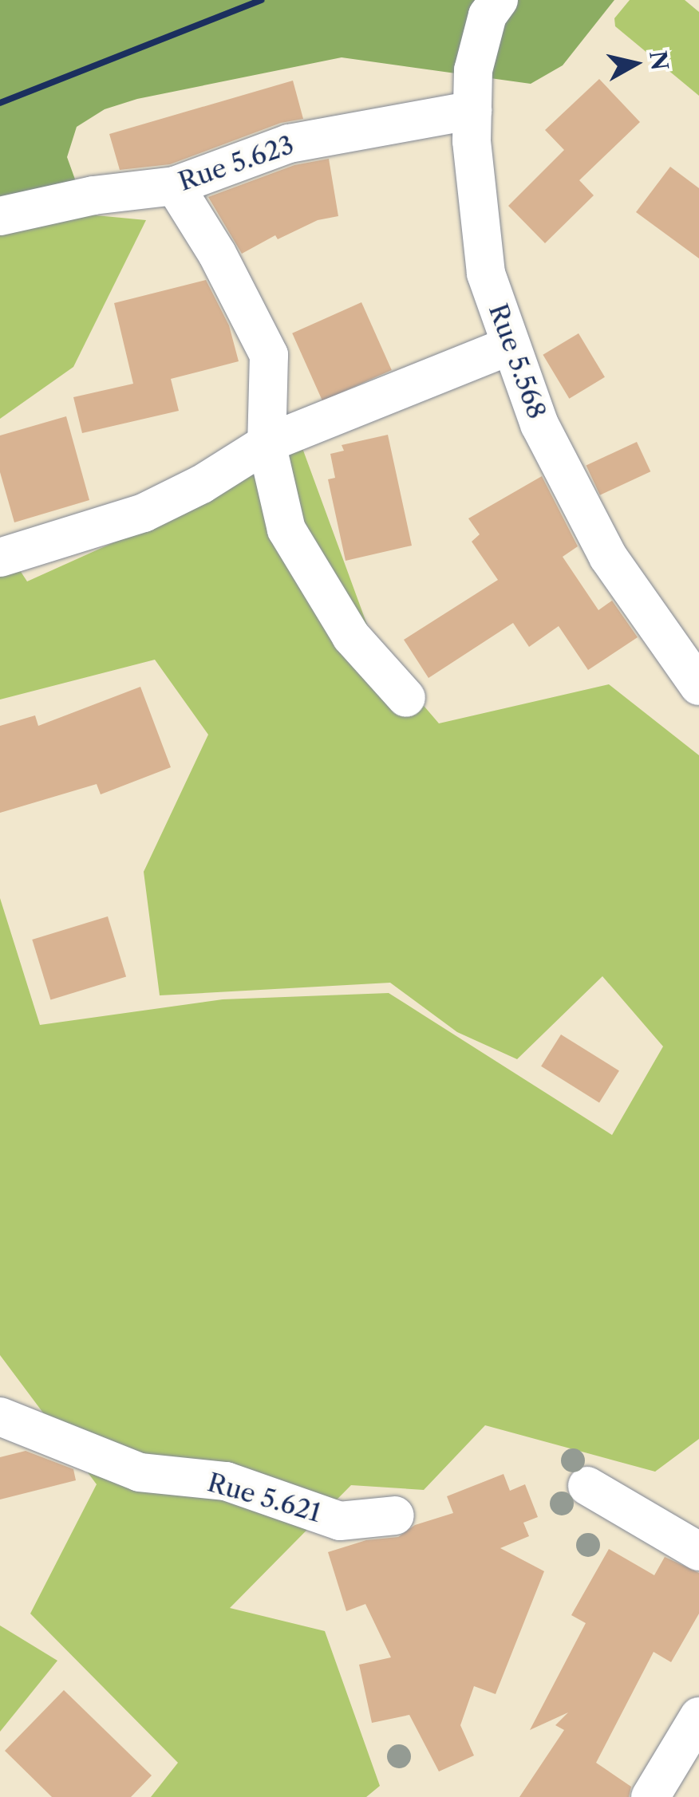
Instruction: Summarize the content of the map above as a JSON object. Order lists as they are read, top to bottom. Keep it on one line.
{"streets":{"street":["Rue 5.623","Rue 5.568","Rue 5.621"]},"crossings":[["Rue 5.623","Rue 5.568"]],"north":"right"}
